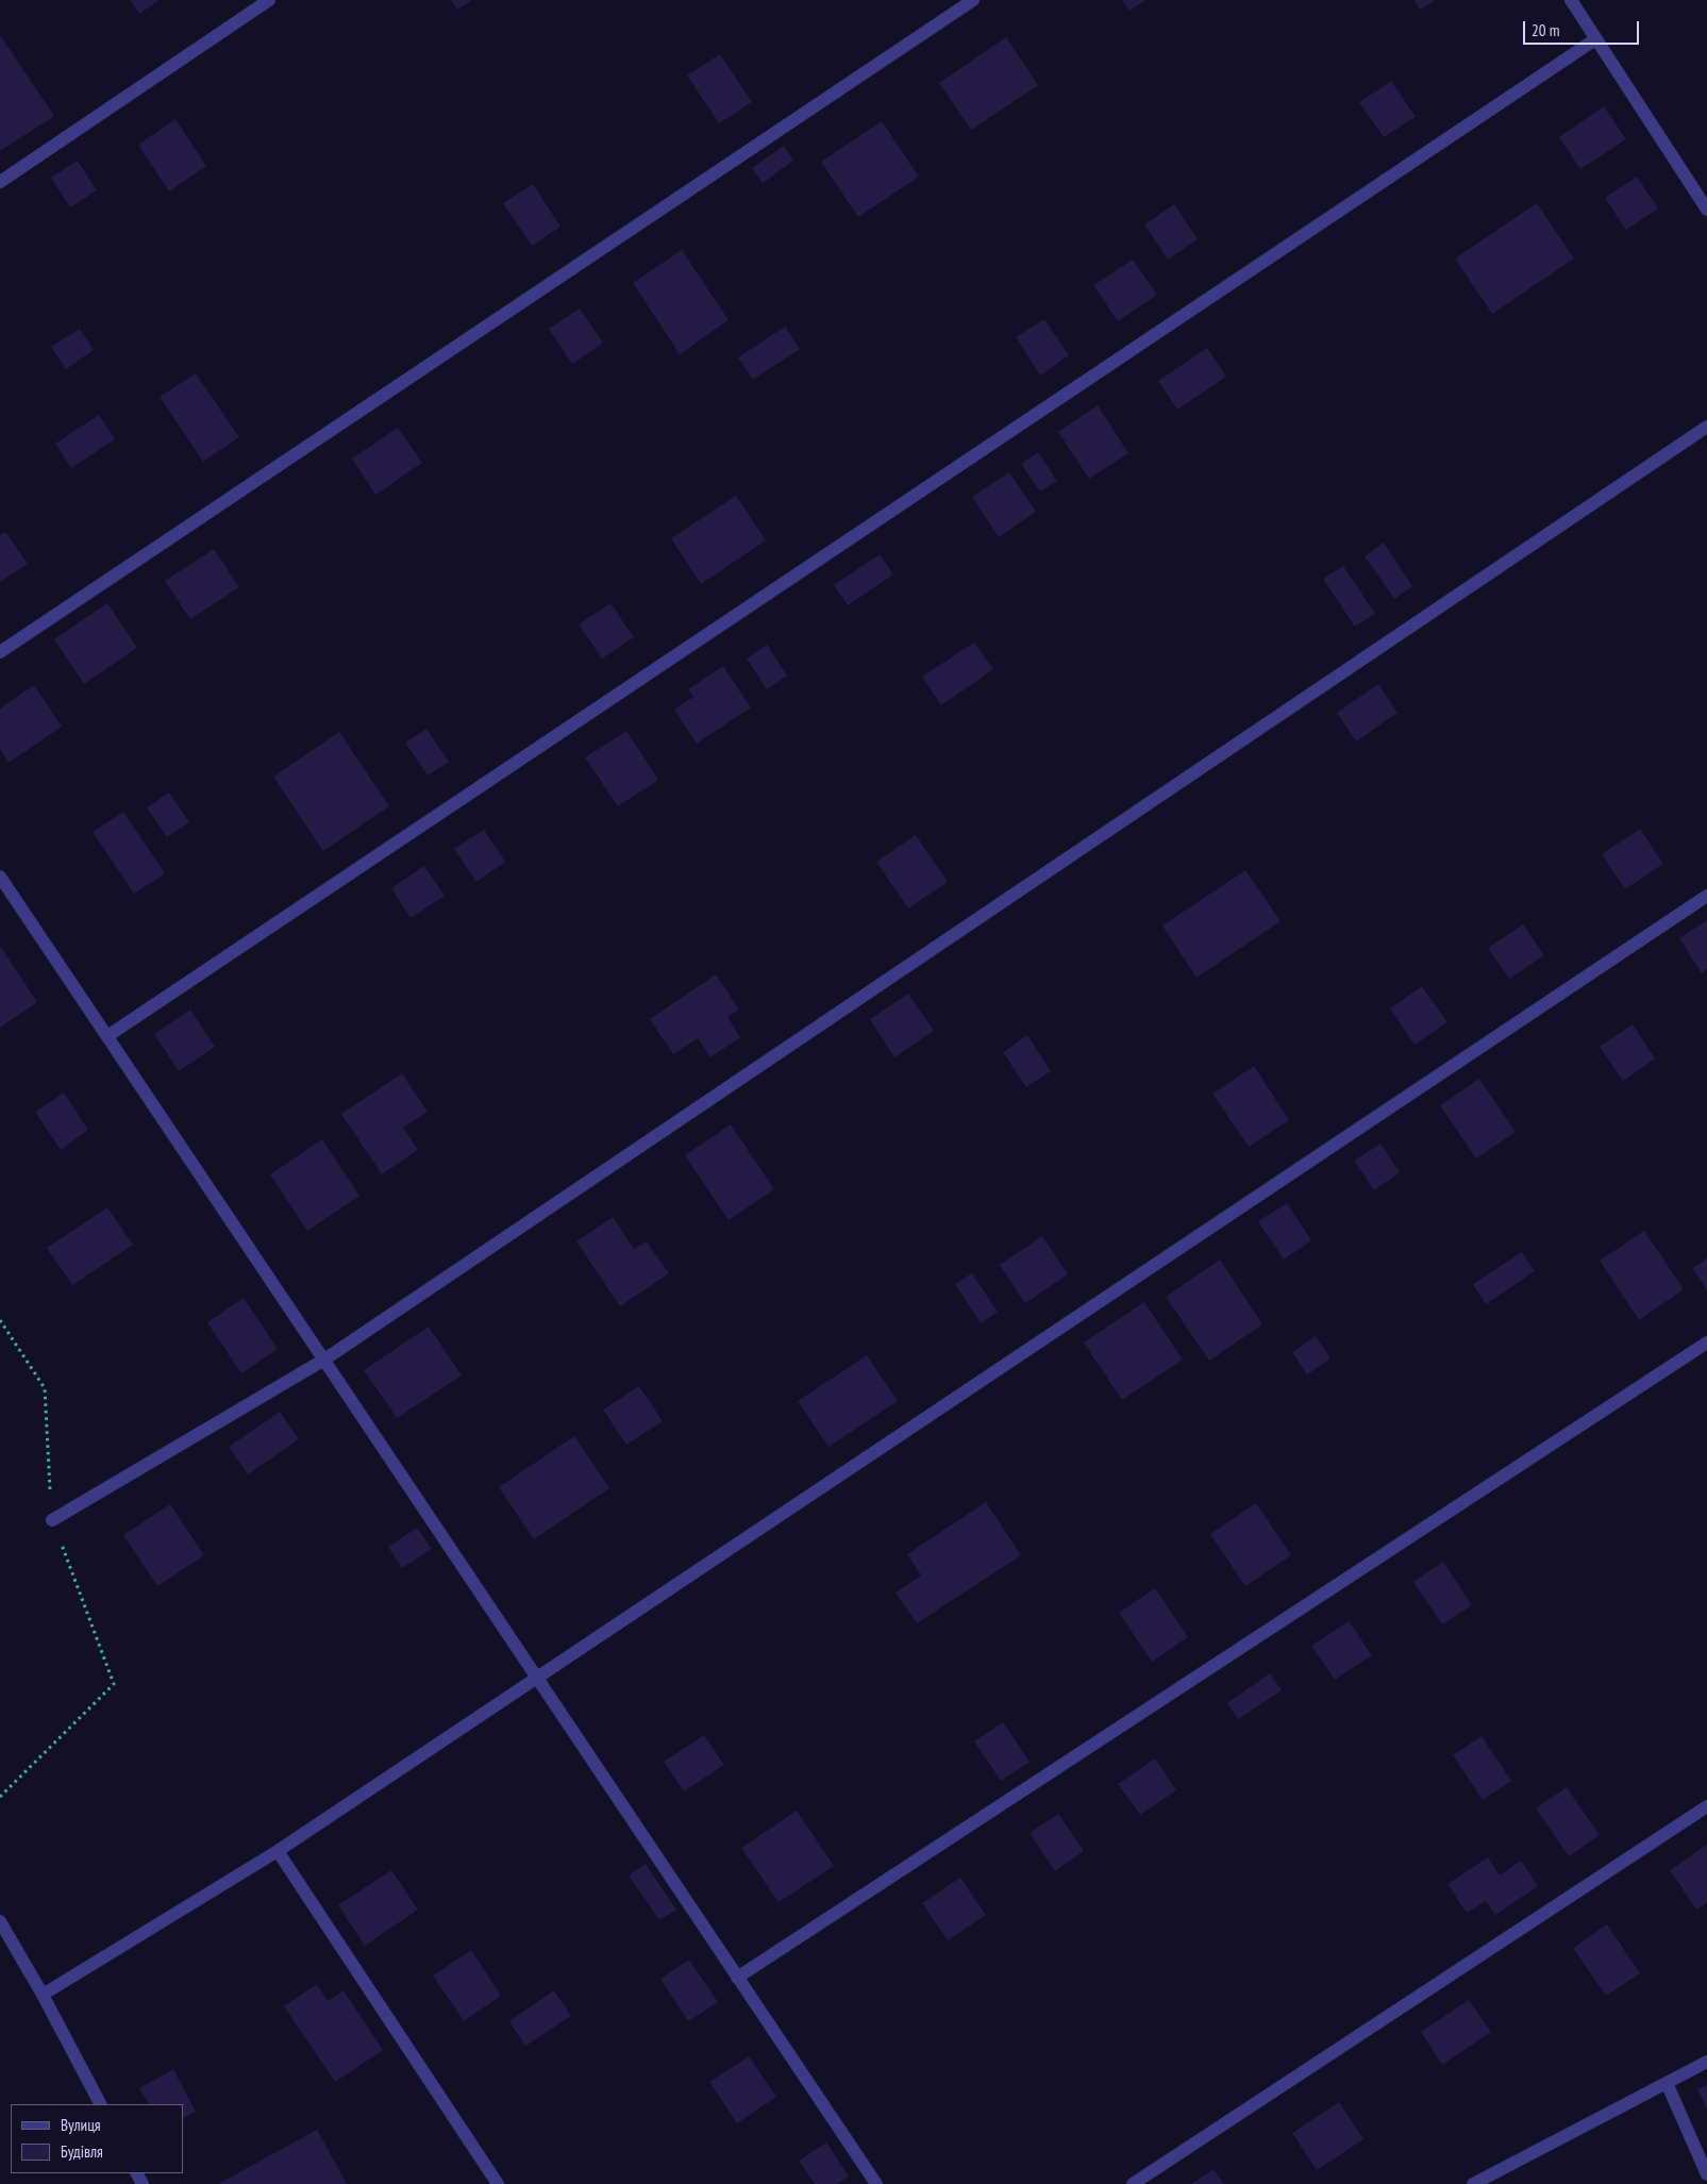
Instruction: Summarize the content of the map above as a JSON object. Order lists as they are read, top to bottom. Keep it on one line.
{"legend":["Вулиця","Будівля"],"scale_bar":"20 m"}
